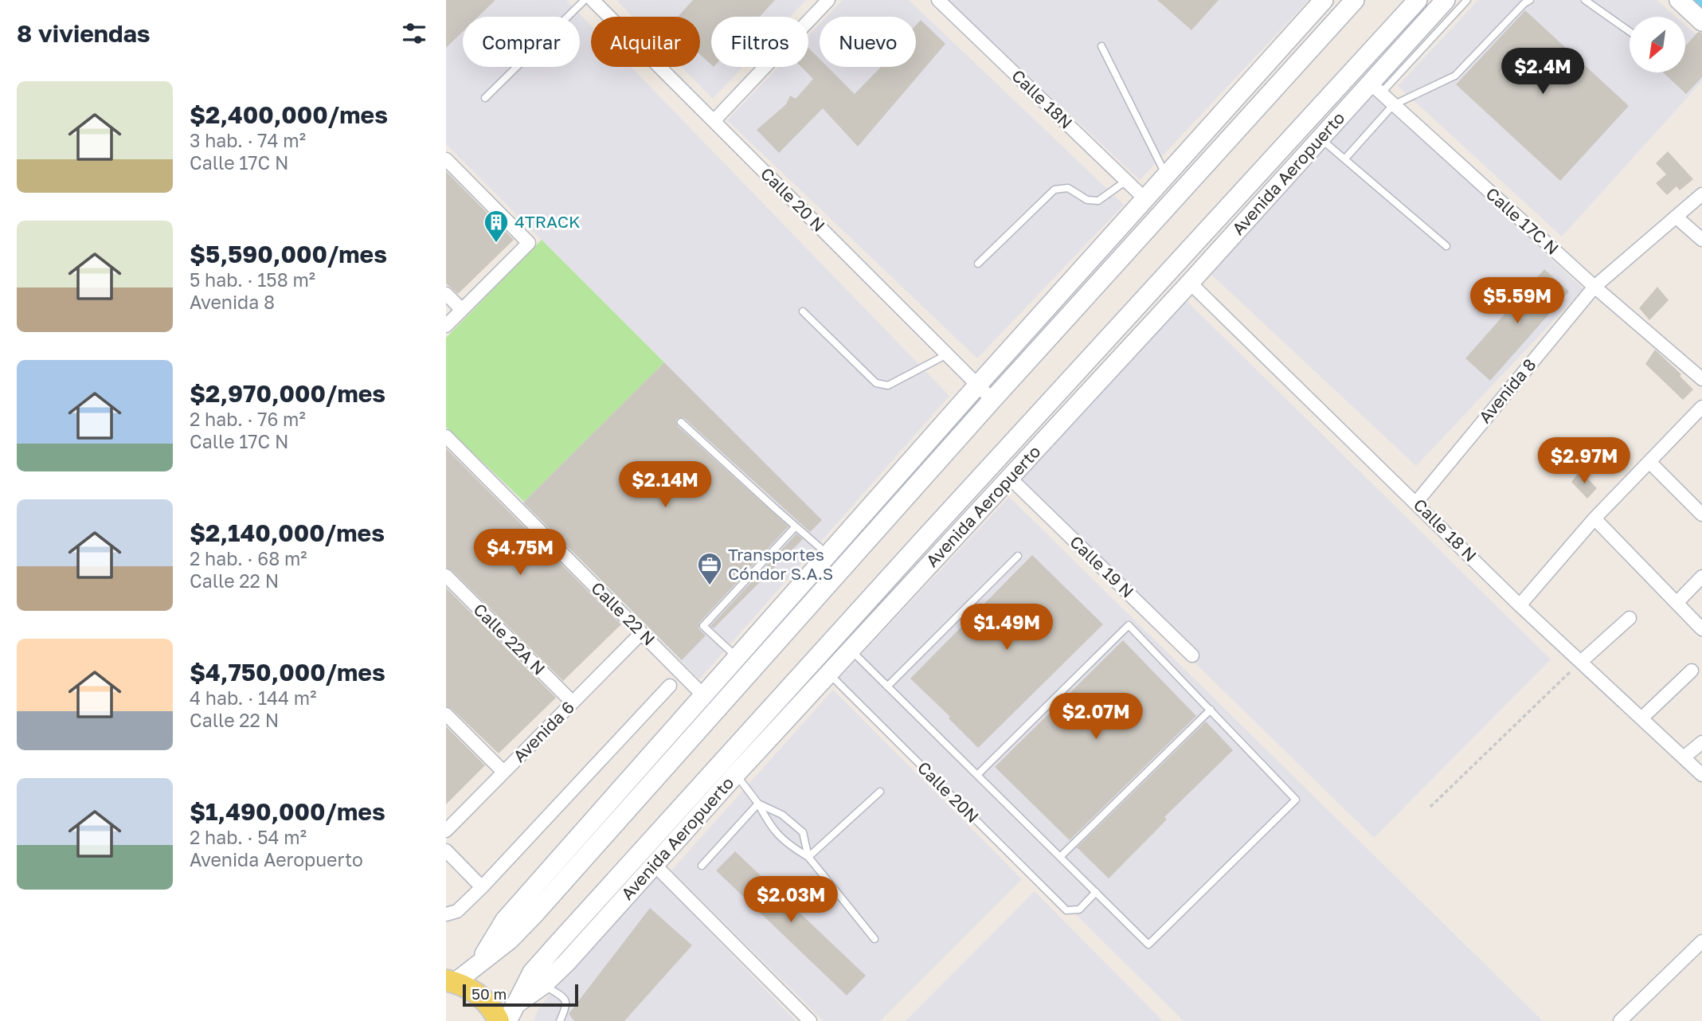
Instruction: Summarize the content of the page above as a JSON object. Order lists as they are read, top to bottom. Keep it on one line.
{"streets":{"main road":["Avenida Aeropuerto"],"street":["Calle 18N","Calle 20 N","Calle 17C N","Avenida 8","Calle 18 N","Calle 19 N","Calle 22 N","Calle 22A N","Avenida 6"],"lane":["Calle 20N"]},"crossings":[["Avenida Aeropuerto","Calle 17C N"],["Avenida Aeropuerto","Calle 18 N"],["Avenida Aeropuerto","Calle 19 N"],["Avenida Aeropuerto","Calle 20N"],["Calle 17C N","Avenida 8"],["Avenida 8","Calle 18 N"],["Calle 22 N","Avenida 6"],["Calle 22A N","Avenida 6"]],"places":{"building":["4TRACK"],"office":["Transportes Cóndor S.A.S"]},"scale_bar":"50 m","north":"bottom left","page":{"heading":"8 viviendas","chip":["Comprar","Alquilar","Filtros","Nuevo"],"price":["$2.4M","$5.59M","$2.97M","$2.14M","$4.75M","$1.49M","$2.07M","$2.03M"],"list":[{"name":"$2,400,000/mes","note":"3 hab. · 74 m² · Calle 17C N"},{"name":"$5,590,000/mes","note":"5 hab. · 158 m² · Avenida 8"},{"name":"$2,970,000/mes","note":"2 hab. · 76 m² · Calle 17C N"},{"name":"$2,140,000/mes","note":"2 hab. · 68 m² · Calle 22 N"},{"name":"$4,750,000/mes","note":"4 hab. · 144 m² · Calle 22 N"},{"name":"$1,490,000/mes","note":"2 hab. · 54 m² · Avenida Aeropuerto"}],"scale":"50 m"}}
